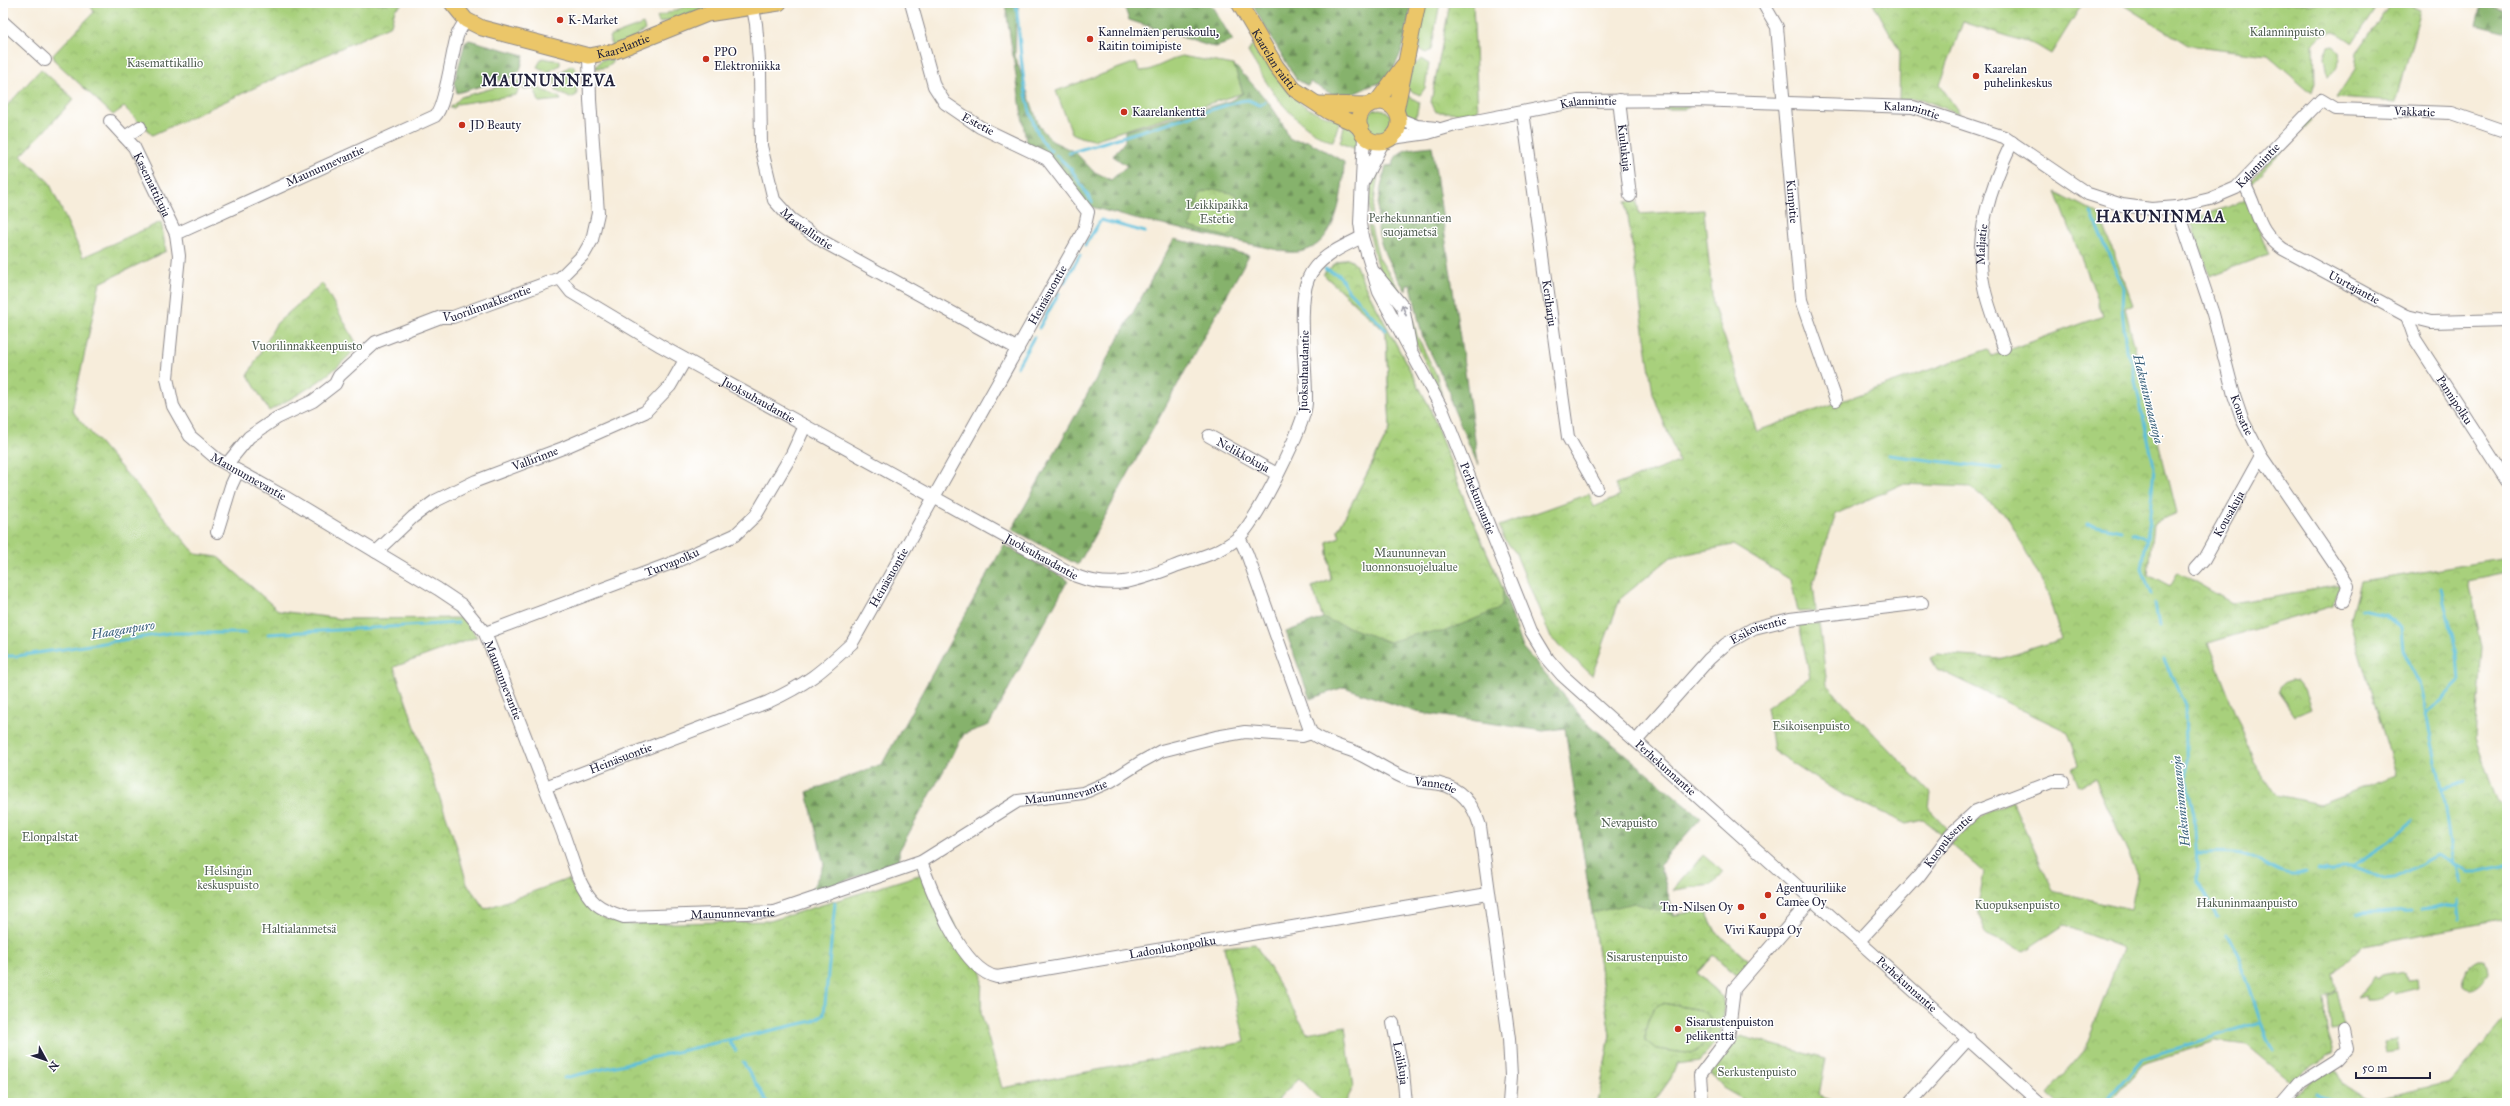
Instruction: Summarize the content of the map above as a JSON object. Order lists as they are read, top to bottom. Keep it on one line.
{"streets":{"main road":["Kaarelantie","Kaarelan raitti"],"street":["Kalannintie","Vakkatie","Estetie","Kiulukuja","Maununnevantie","Kasemattikuja","Kimpitie","Maavallintie","Maljatie","Uurtajantie","Heinäsuontie","Vuorilinnakkeentie","Keriharju","Juoksuhaudantie","Pannipolku","Kousatie","Nelikkokuja","Vallirinne","Perhekunnantie","Kousakuja","Turvapolku","Esikoisentie","Vannetie","Kuopuksentie","Ladonlukonpolku","Leilikuja"]},"crossings":[["Kaarelantie","Maununnevantie"],["Kaarelantie","Maavallintie"],["Kaarelantie","Vuorilinnakkeentie"],["Kaarelan raitti","Kalannintie"],["Kaarelan raitti","Perhekunnantie"],["Kalannintie","Vakkatie"],["Kalannintie","Kiulukuja"],["Kalannintie","Kimpitie"],["Kalannintie","Maljatie"],["Kalannintie","Uurtajantie"],["Kalannintie","Keriharju"],["Kalannintie","Kousatie"],["Kalannintie","Perhekunnantie"],["Estetie","Heinäsuontie"],["Maununnevantie","Kasemattikuja"],["Maununnevantie","Heinäsuontie"],["Maununnevantie","Vuorilinnakkeentie"],["Maununnevantie","Vallirinne"],["Maununnevantie","Turvapolku"],["Maununnevantie","Vannetie"],["Maununnevantie","Ladonlukonpolku"],["Maavallintie","Heinäsuontie"],["Uurtajantie","Pannipolku"],["Heinäsuontie","Juoksuhaudantie"],["Vuorilinnakkeentie","Juoksuhaudantie"],["Juoksuhaudantie","Nelikkokuja"],["Juoksuhaudantie","Vallirinne"],["Juoksuhaudantie","Perhekunnantie"],["Juoksuhaudantie","Turvapolku"],["Kousatie","Kousakuja"],["Perhekunnantie","Esikoisentie"],["Perhekunnantie","Kuopuksentie"],["Vannetie","Ladonlukonpolku"]],"districts":["MAUNUNNEVA","HAKUNINMAA"],"water":["Hakuninmaanoja","Haaganpuro"],"parks":["Kalanninpuisto","Kasemattikallio","Leikkipaikka Estetie","Perhekunnantien suojametsä","Vuorilinnakkeenpuisto","Maununnevan luonnonsuojelualue","Esikoisenpuisto","Nevapuisto","Elonpalstat","Helsingin keskuspuisto","Hakuninmaanpuisto","Kuopuksenpuisto","Haltialanmetsä","Sisarustenpuisto","Serkustenpuisto"],"places":["K-Market","Kannelmäen peruskoulu, Raitin toimipiste","PPO Elektroniikka","Kaarelan puhelinkeskus","Kaarelankenttä","JD Beauty","Agentuuriliike Camee Oy","Tm-Nilsen Oy","Vivi Kauppa Oy","Sisarustenpuiston pelikenttä"],"scale_bar":"50 m","north":"bottom right"}
